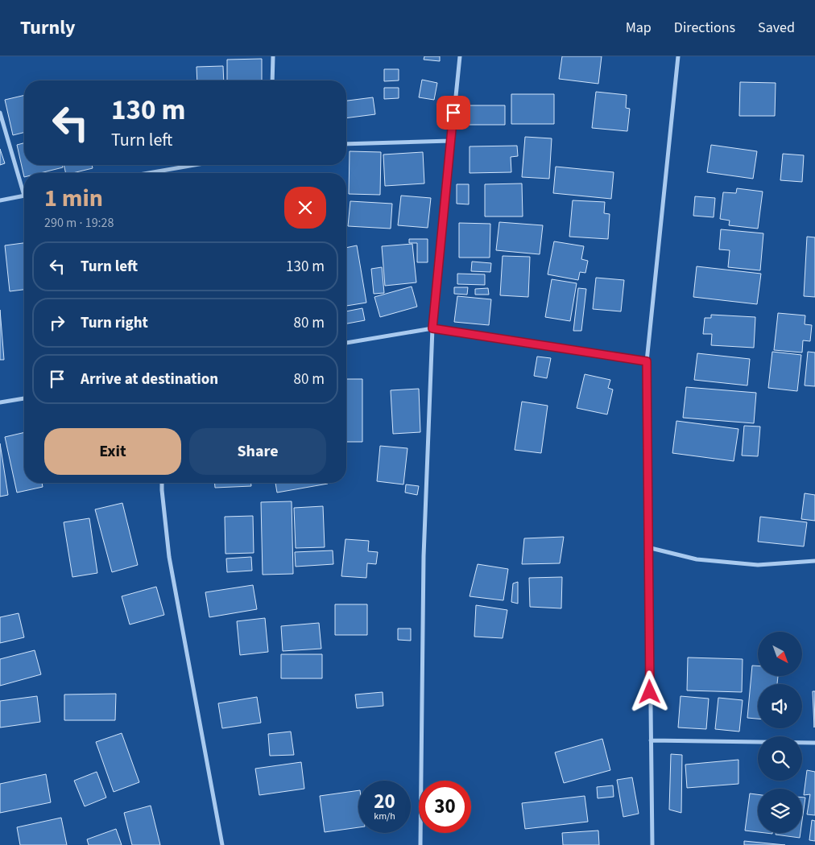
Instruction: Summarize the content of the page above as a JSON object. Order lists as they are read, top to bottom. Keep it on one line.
{"north":"bottom right","page":{"header":"Turnly","nav":["Map","Directions","Saved"],"turn":["130 m","Turn left"],"heading":["1 min","290 m · 19:28"],"list":[{"name":"Turn left","value":"130 m"},{"name":"Turn right","value":"80 m"},{"name":"Arrive at destination","value":"80 m"}],"buttons":["Exit","Share"],"speed":"20 km/h","limit":"30"}}
